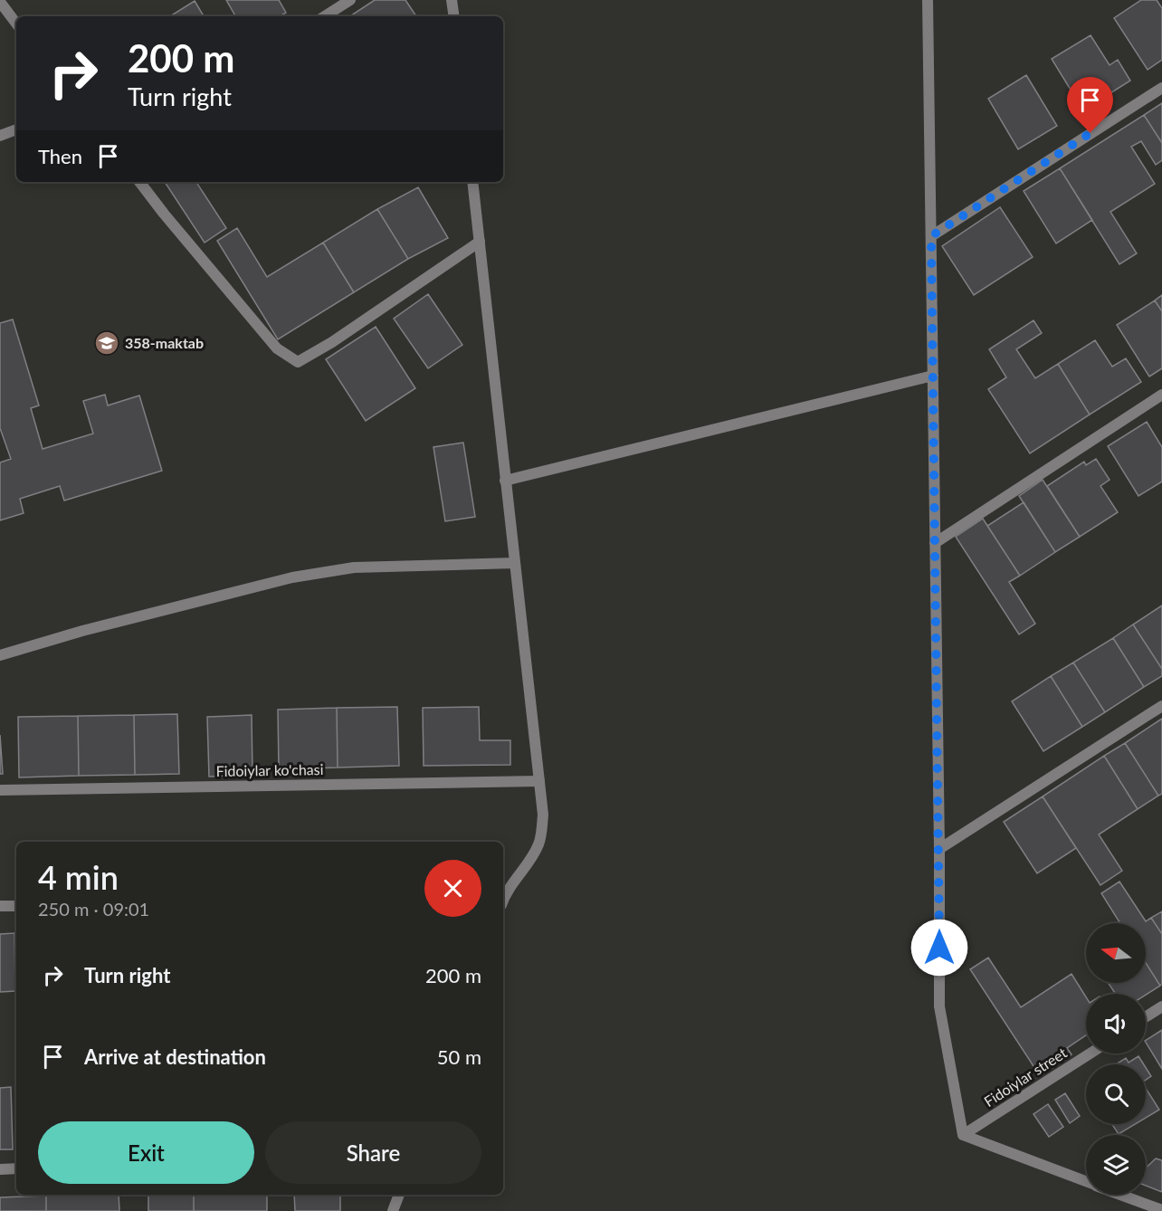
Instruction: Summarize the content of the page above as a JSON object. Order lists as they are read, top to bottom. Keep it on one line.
{"streets":{"street":["Fidoiylar ko'chasi","Fidoiylar street"]},"places":{"school or university":["358-maktab"]},"north":"left","page":{"turn":["200 m","Turn right"],"then":"Then","heading":["4 min","250 m · 09:01"],"list":[{"name":"Turn right","value":"200 m"},{"name":"Arrive at destination","value":"50 m"}],"buttons":["Exit","Share"]}}
